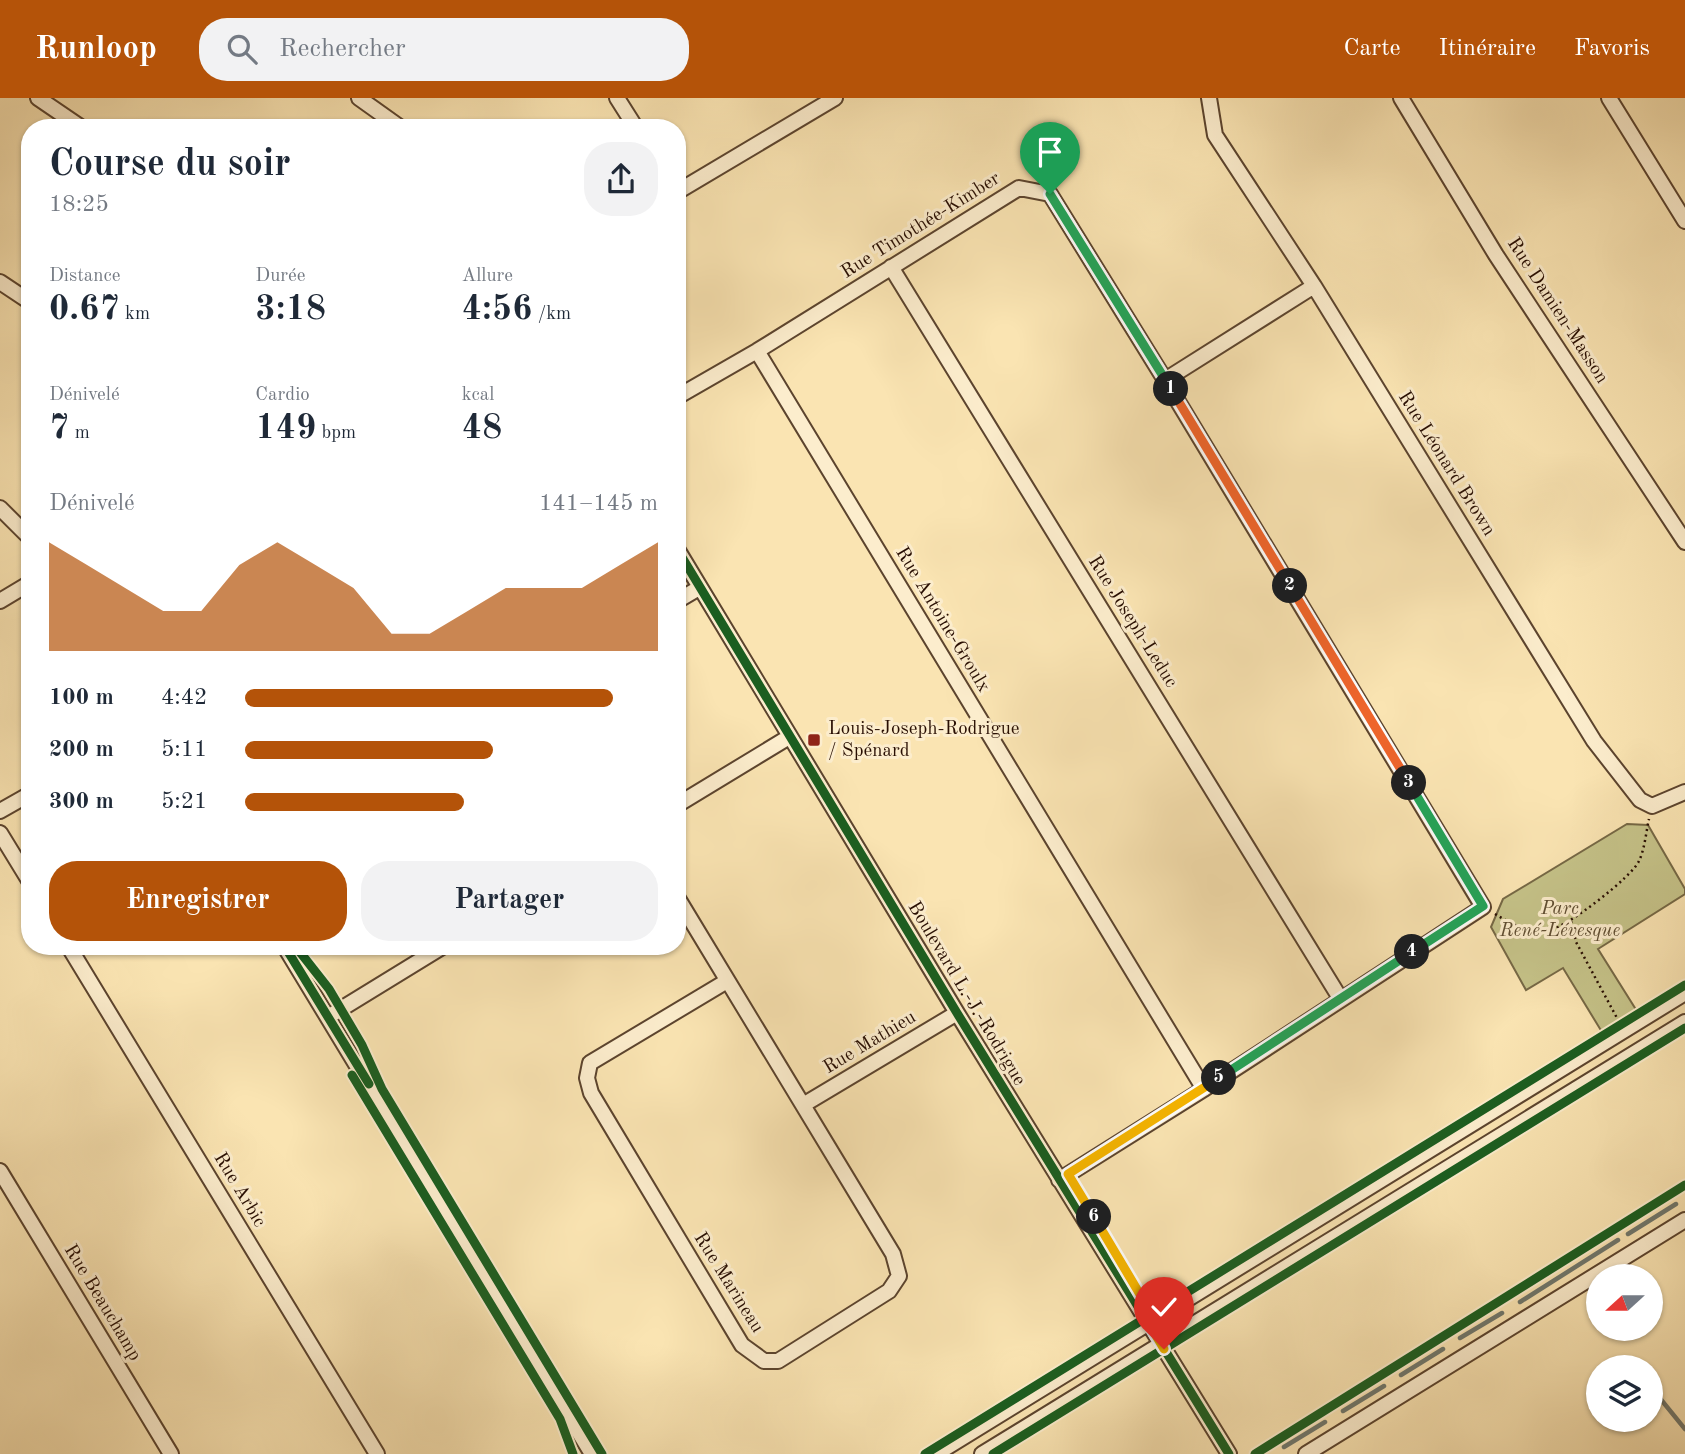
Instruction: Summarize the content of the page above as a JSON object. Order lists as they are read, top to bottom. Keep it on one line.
{"streets":{"street":["Rue Timothée-Kimber","Rue Damien-Masson","Rue Léonard Brown","Rue Antoine-Groulx","Rue Joseph-Leduc","Boulevard L.-J.-Rodrigue","Rue Mathieu","Rue Arbic","Rue Marineau","Rue Beauchamp"]},"crossings":[["Rue Timothée-Kimber","Rue Antoine-Groulx"],["Rue Timothée-Kimber","Rue Joseph-Leduc"],["Boulevard L.-J.-Rodrigue","Rue Mathieu"],["Rue Mathieu","Rue Marineau"]],"parks":["Parc René-Lévesque"],"places":{"transit":["Louis-Joseph-Rodrigue / Spénard"]},"north":"left","page":{"header":"Runloop","search":"Rechercher","nav":["Carte","Itinéraire","Favoris"],"heading":["Course du soir","18:25"],"stats":[["Distance","0.67 km"],["Durée","3:18"],["Allure","4:56 /km"],["Dénivelé","7 m"],["Cardio","149 bpm"],["kcal","48"]],"pins":["1","2","3","4","5","6"],"chart":["Dénivelé","141–145 m"],"list":[{"name":"100 m","note":"4:42"},{"name":"200 m","note":"5:11"},{"name":"300 m","note":"5:21"}],"buttons":["Enregistrer","Partager"]}}
